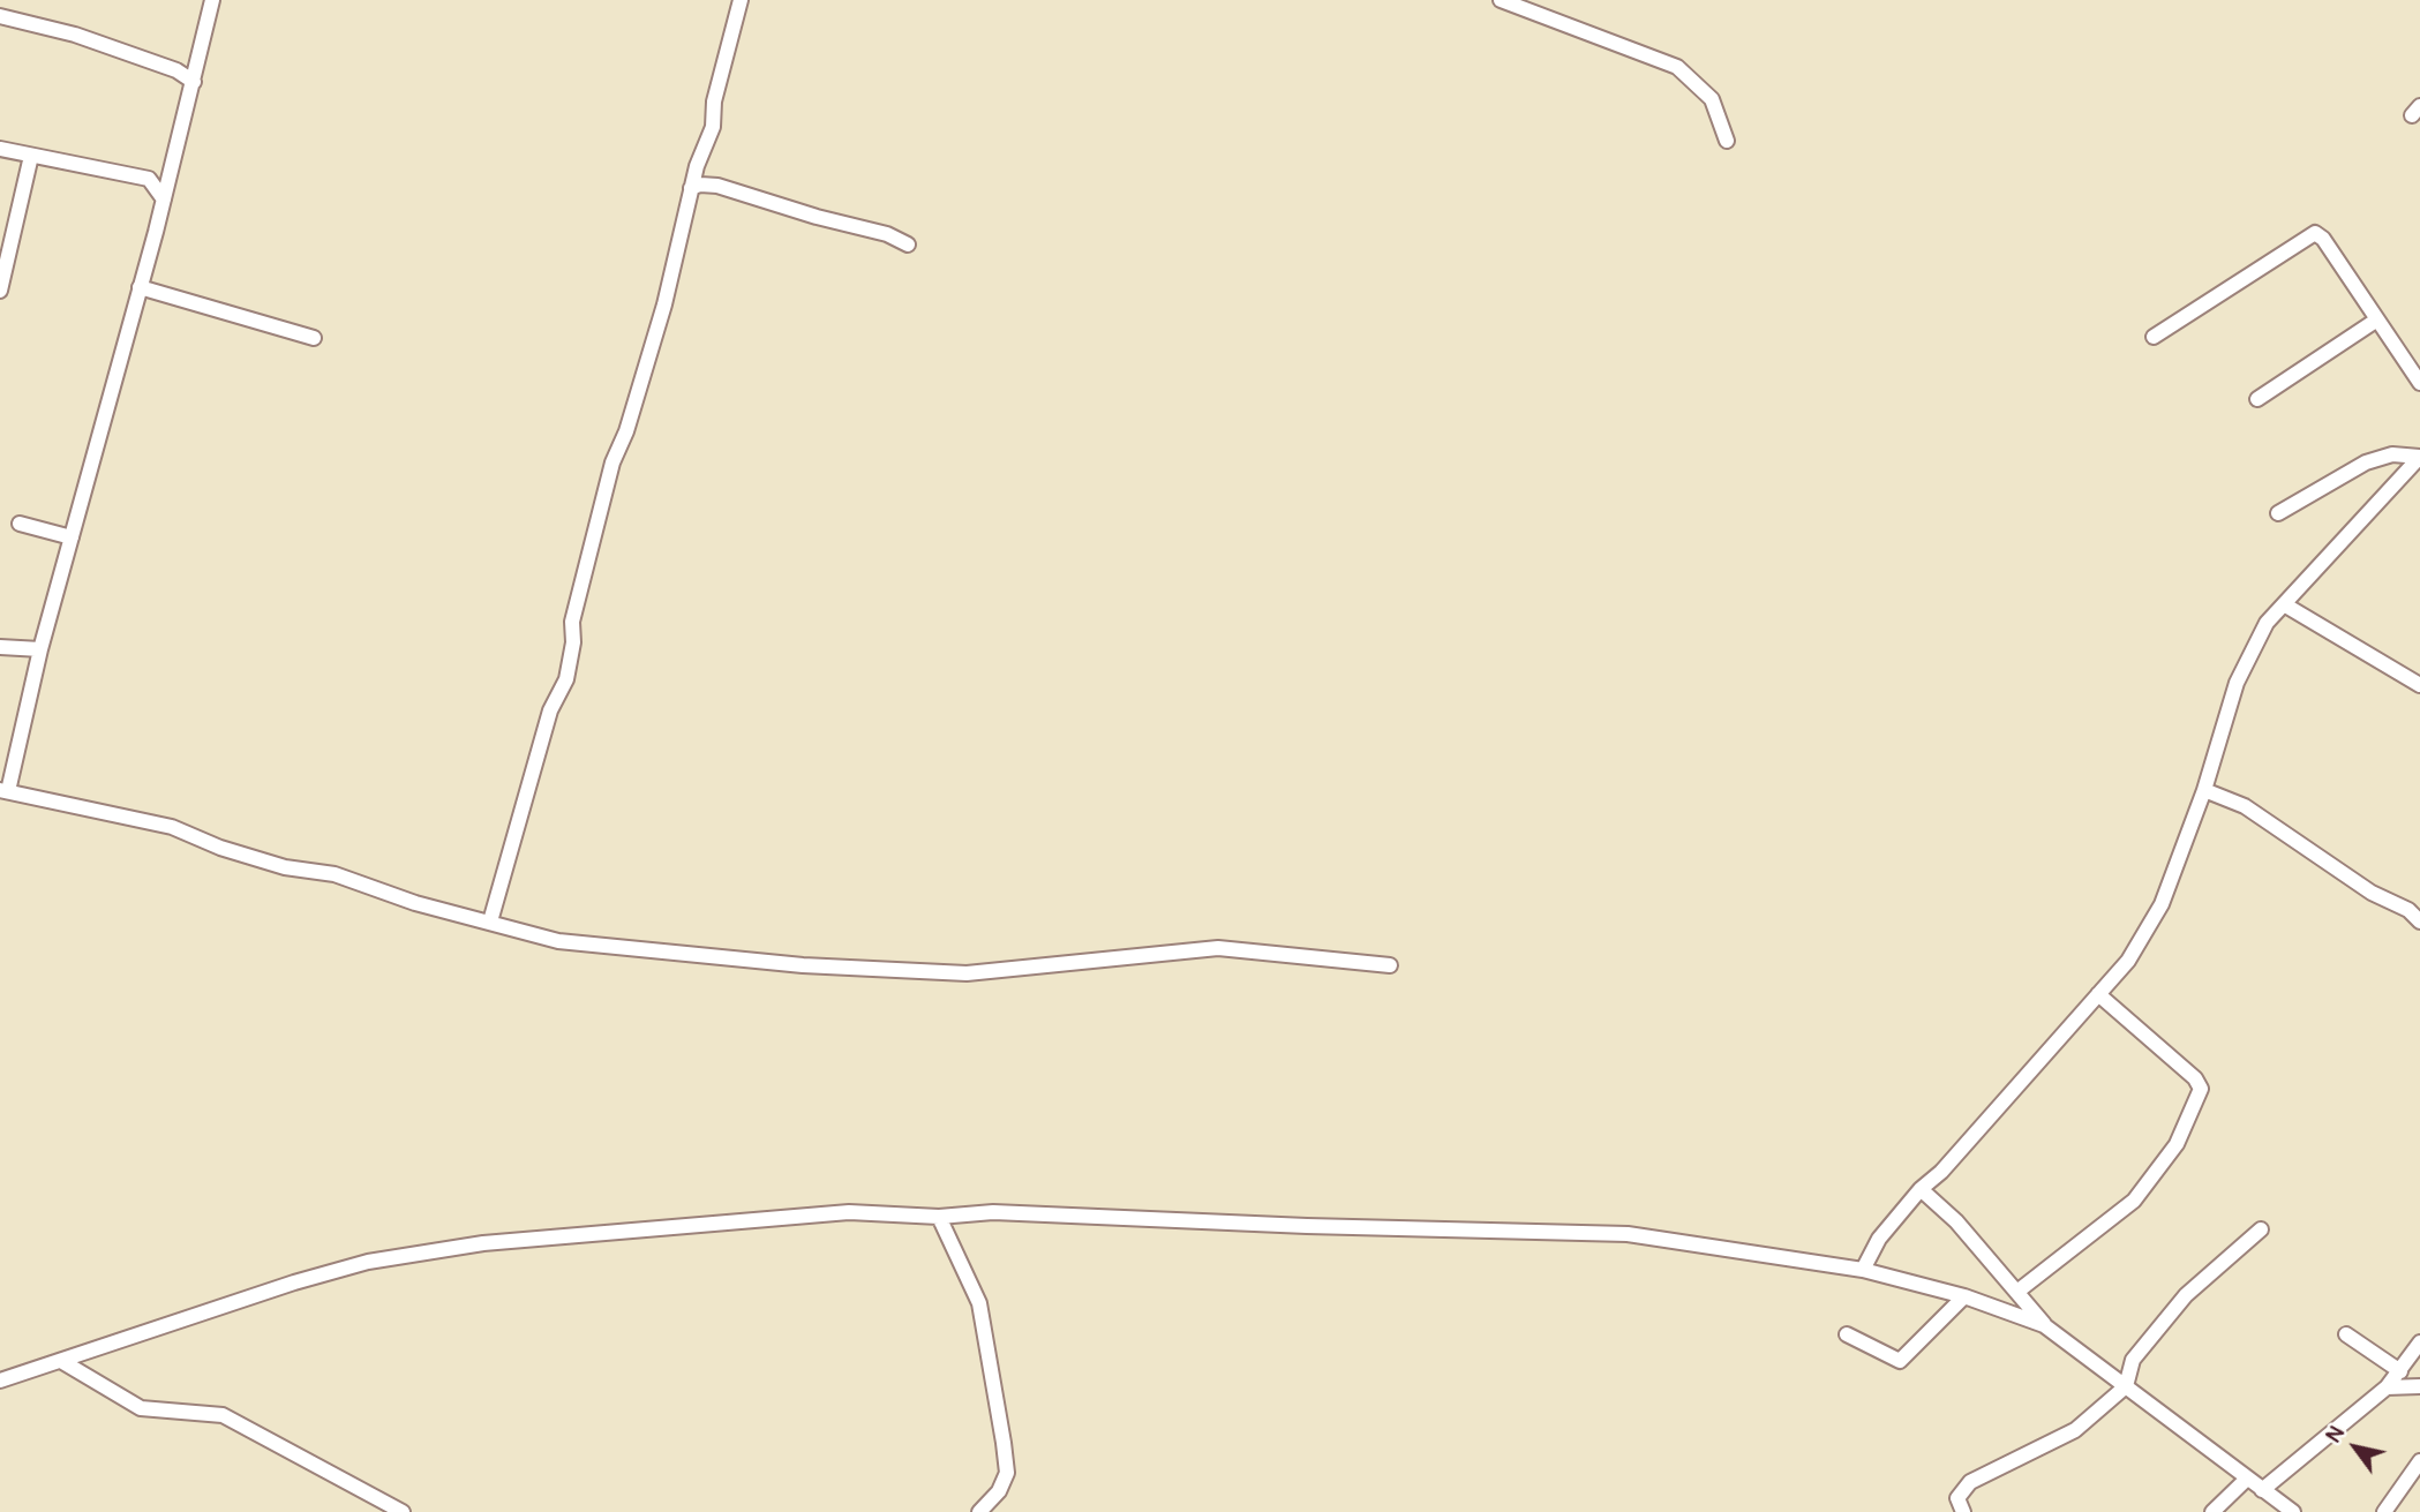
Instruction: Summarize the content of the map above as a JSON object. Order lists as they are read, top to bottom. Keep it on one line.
{"north":"top left"}
